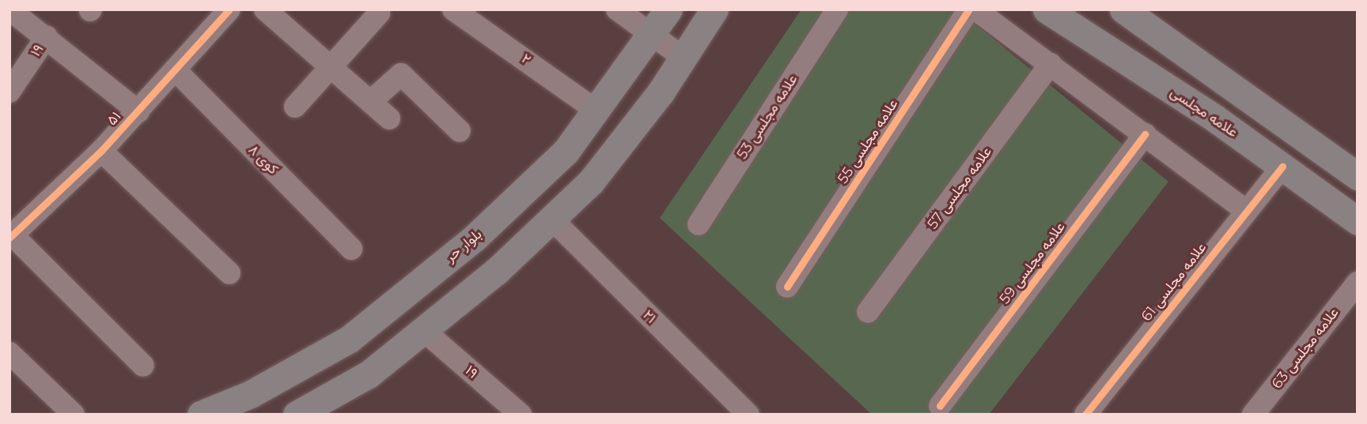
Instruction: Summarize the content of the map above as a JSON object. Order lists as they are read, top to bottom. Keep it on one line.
{"streets":{"main road":["علامه مجلسی","بلوار حر"],"street":["۱۹","۲","علامه مجلسی 53","۵۱","علامه مجلسی 55","کوی ۸","علامه مجلسی 57","علامه مجلسی 59","علامه مجلسی 61","۲۱","علامه مجلسی 63"]},"crossings":[["۲","بلوار حر"],["علامه مجلسی","علامه مجلسی 61"],["۵۱","کوی ۸"]]}
